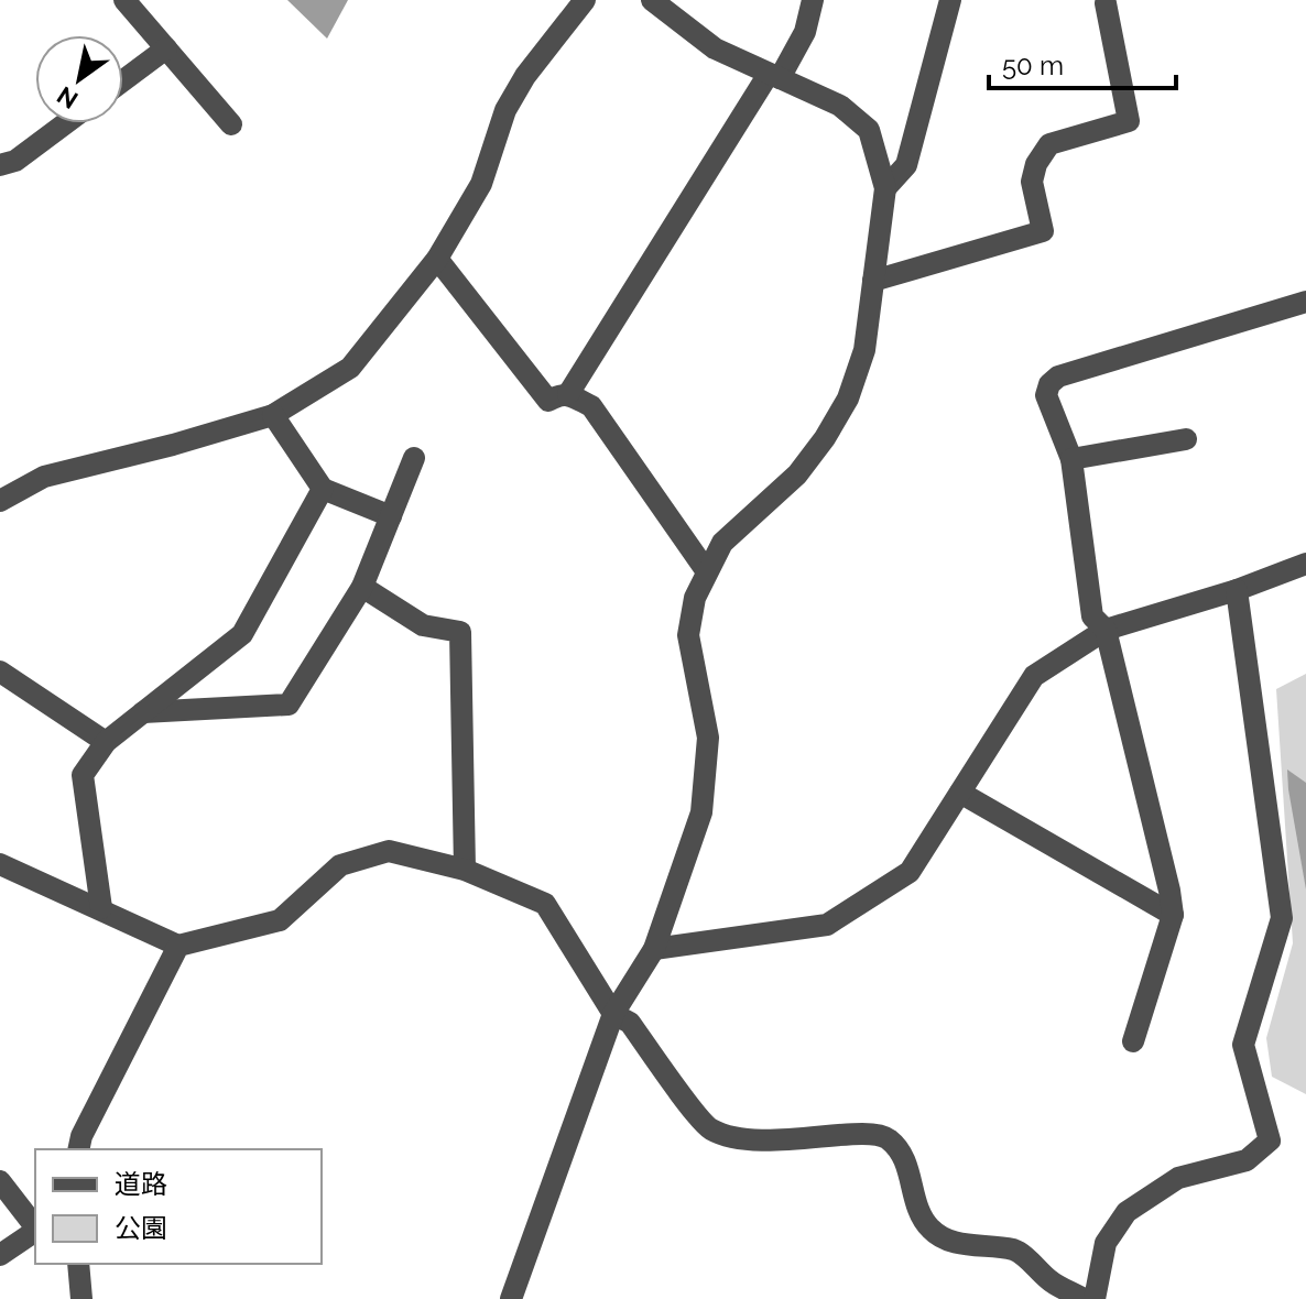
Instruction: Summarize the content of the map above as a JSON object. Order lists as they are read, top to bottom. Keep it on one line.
{"legend":["道路","公園"],"scale_bar":"50 m","north":"bottom left"}
